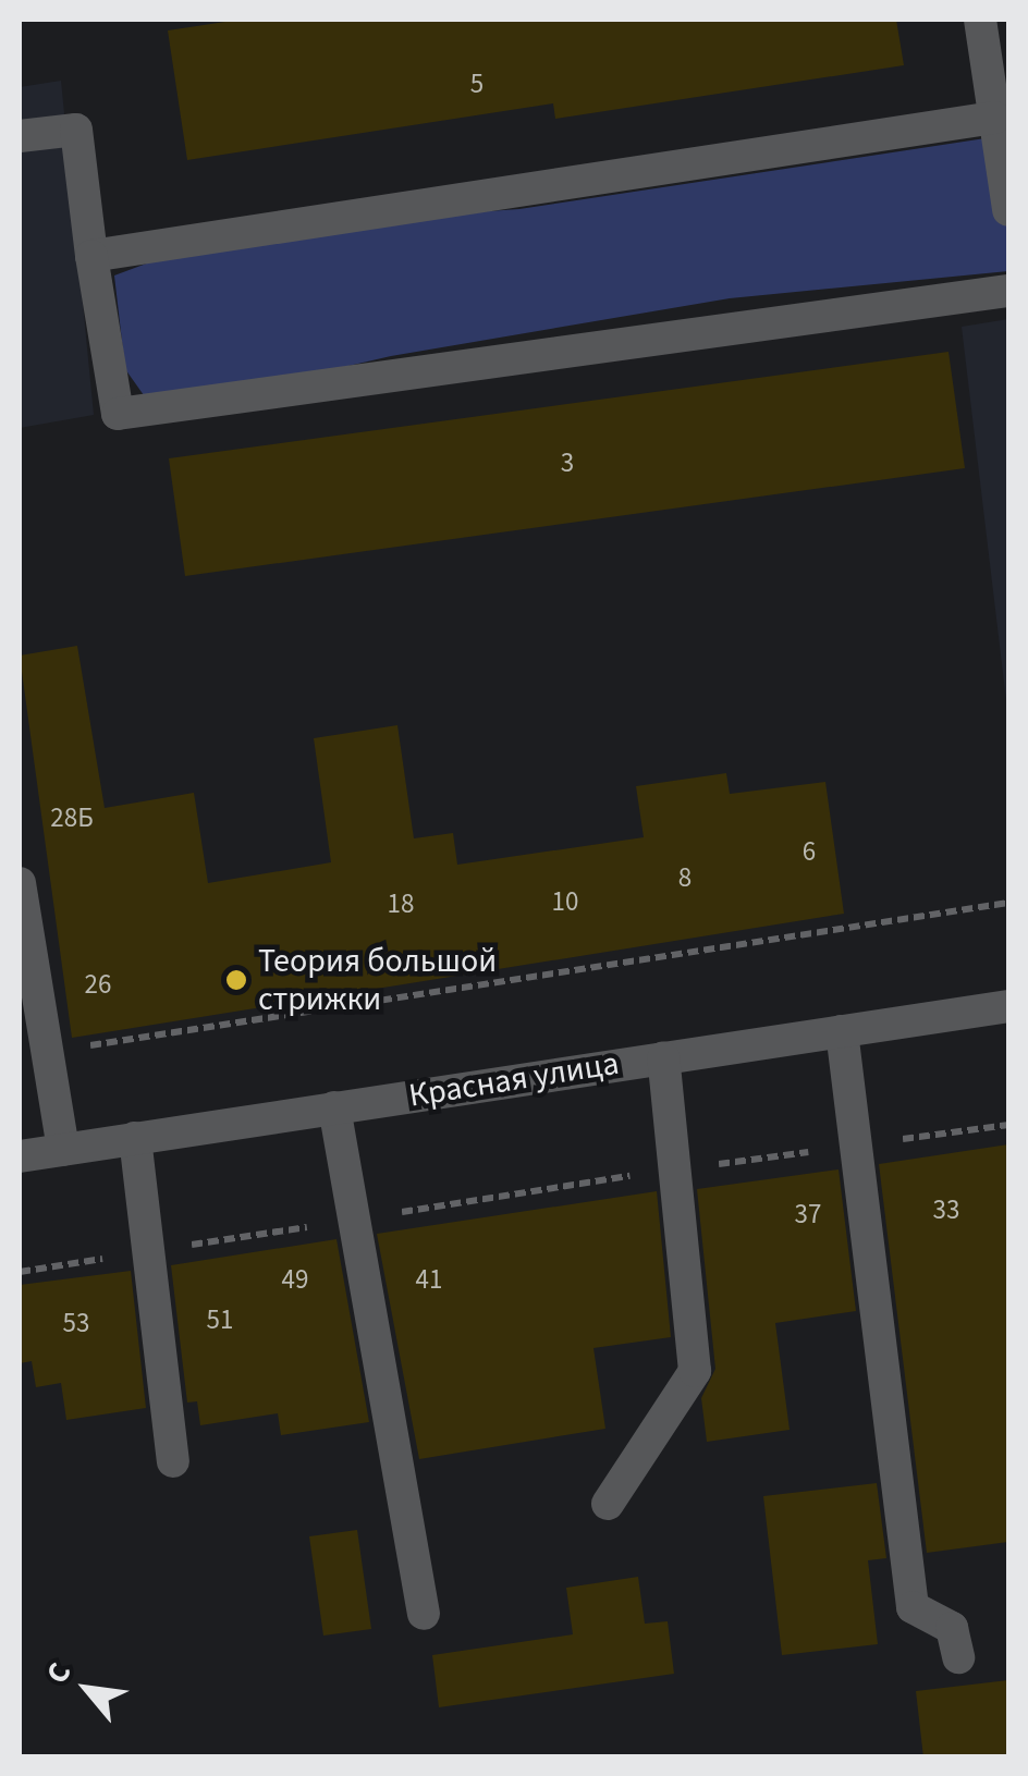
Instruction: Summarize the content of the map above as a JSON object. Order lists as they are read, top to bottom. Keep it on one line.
{"streets":{"street":["Красная улица"]},"places":["Теория большой стрижки"],"house_numbers":["5","3","28Б","6","8","10","18","26","33","37","49","41","51","53"],"north":"top left"}
